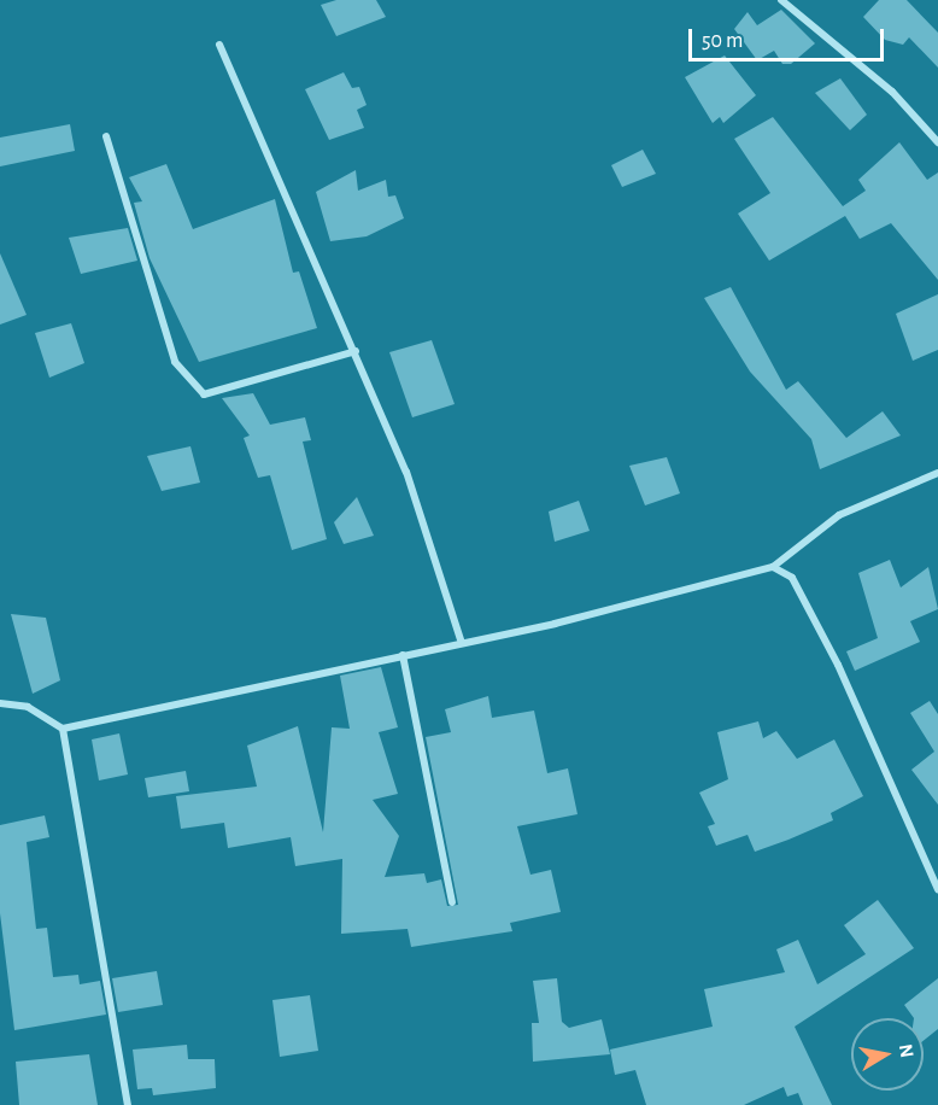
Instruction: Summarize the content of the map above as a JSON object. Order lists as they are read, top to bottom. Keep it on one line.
{"scale_bar":"50 m","north":"right"}
